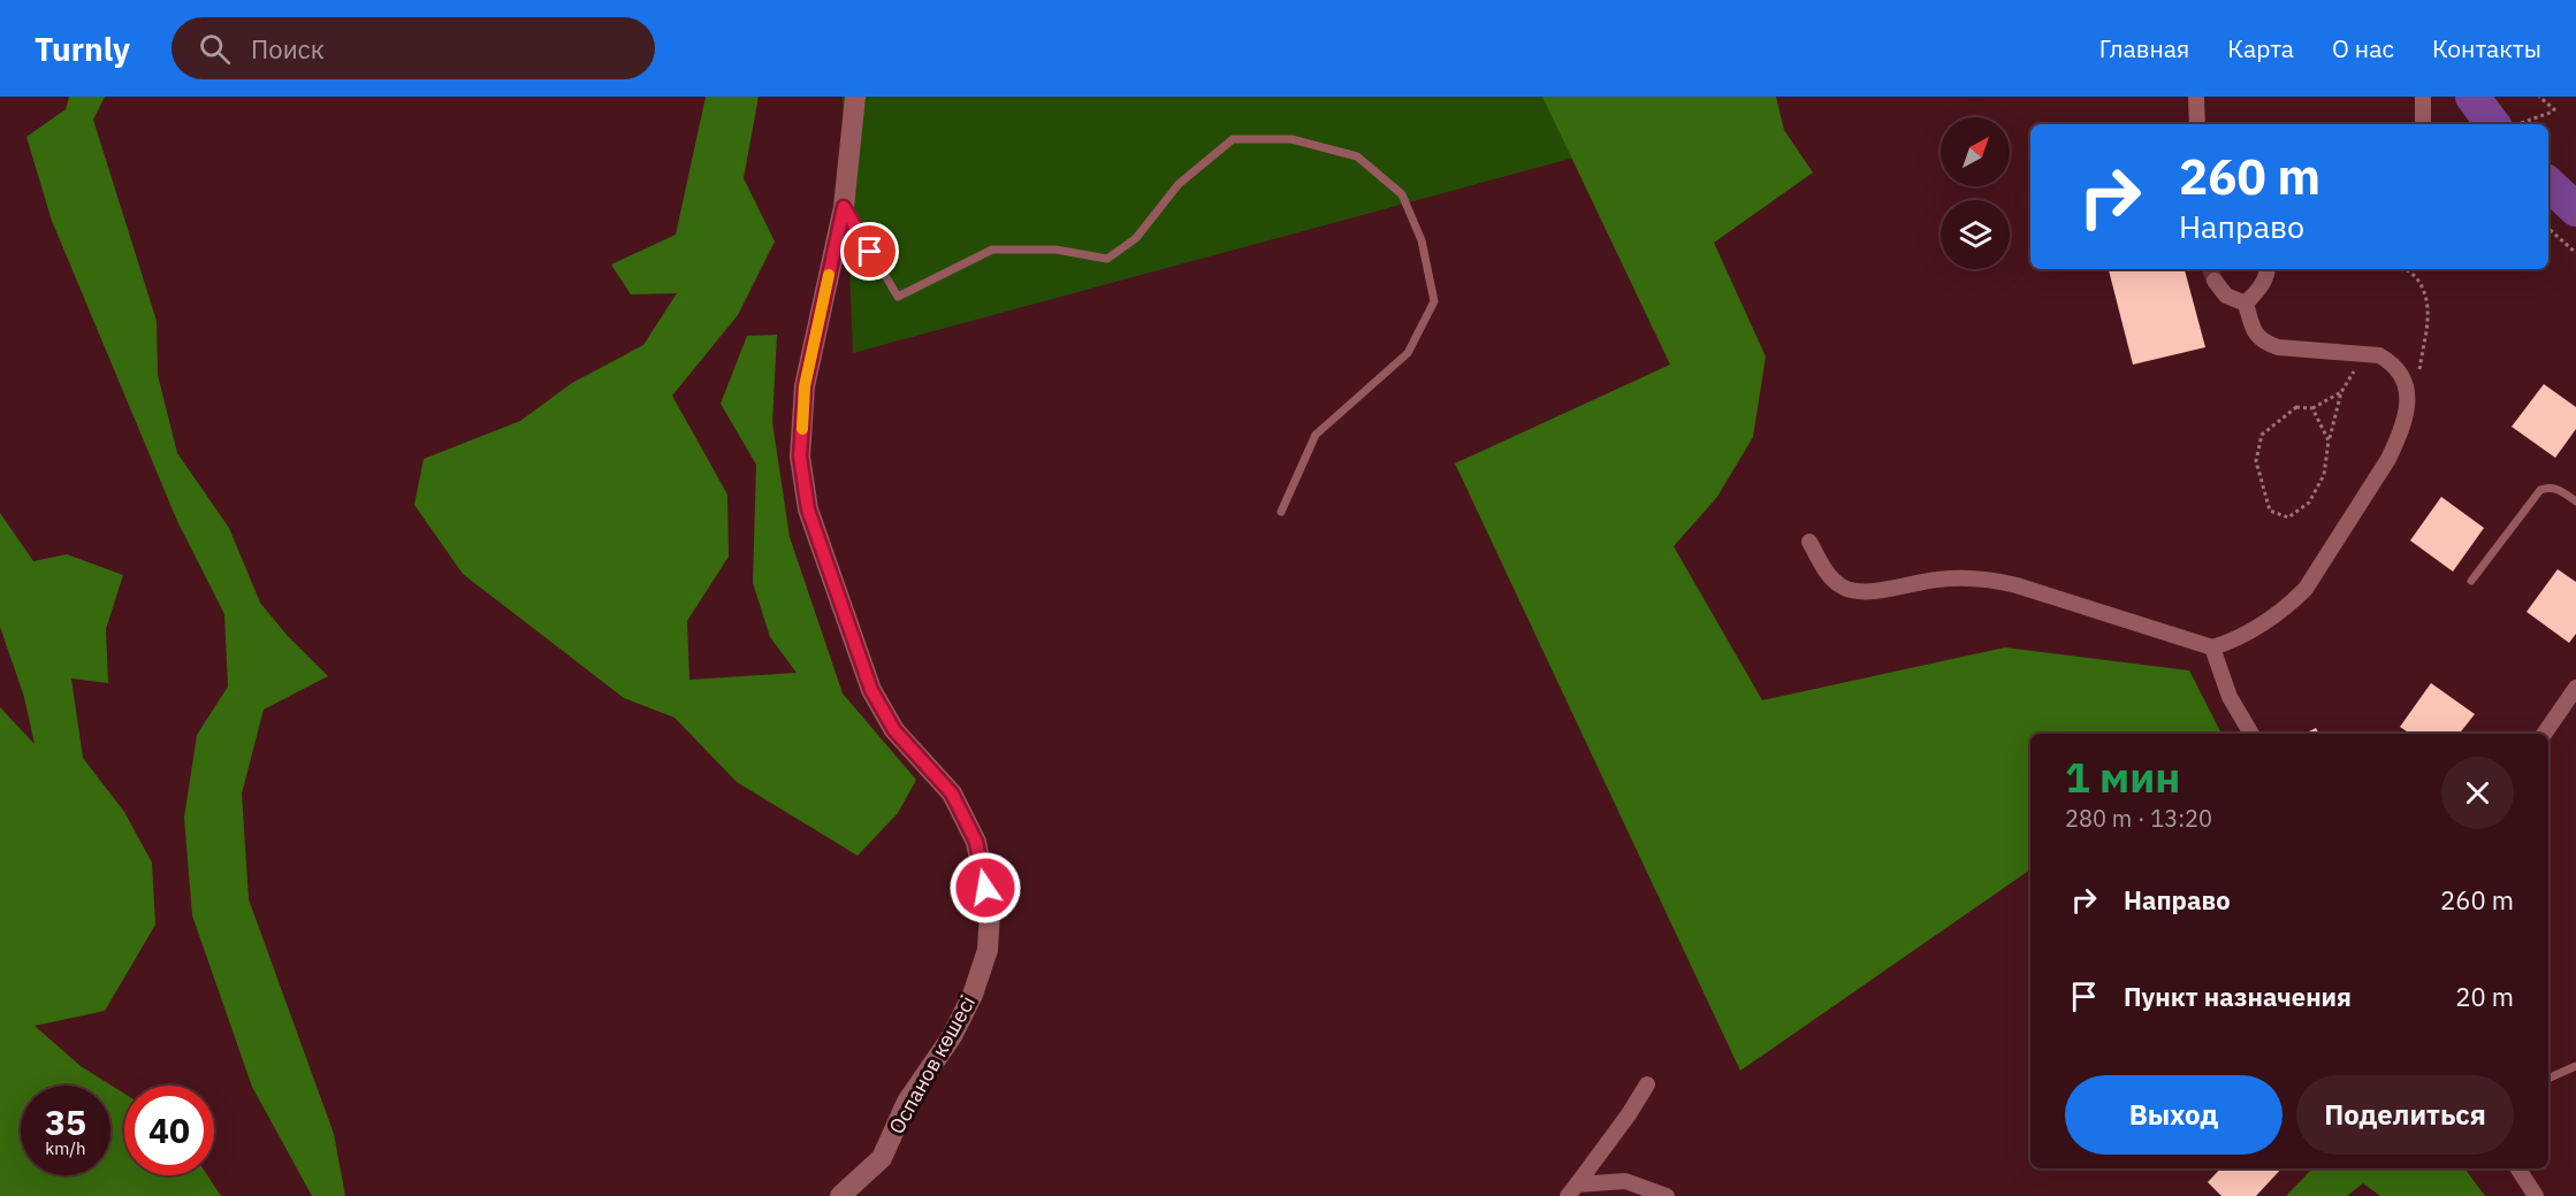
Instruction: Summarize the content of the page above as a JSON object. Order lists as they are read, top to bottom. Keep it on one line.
{"streets":{"street":["Оспанов көшесі"]},"north":"top right","page":{"header":"Turnly","search":"Поиск","nav":["Главная","Карта","О нас","Контакты"],"turn":["260 m","Направо"],"heading":["1 мин","280 m · 13:20"],"list":[{"name":"Направо","value":"260 m"},{"name":"Пункт назначения","value":"20 m"}],"buttons":["Выход","Поделиться"],"speed":"35 km/h","limit":"40"}}
